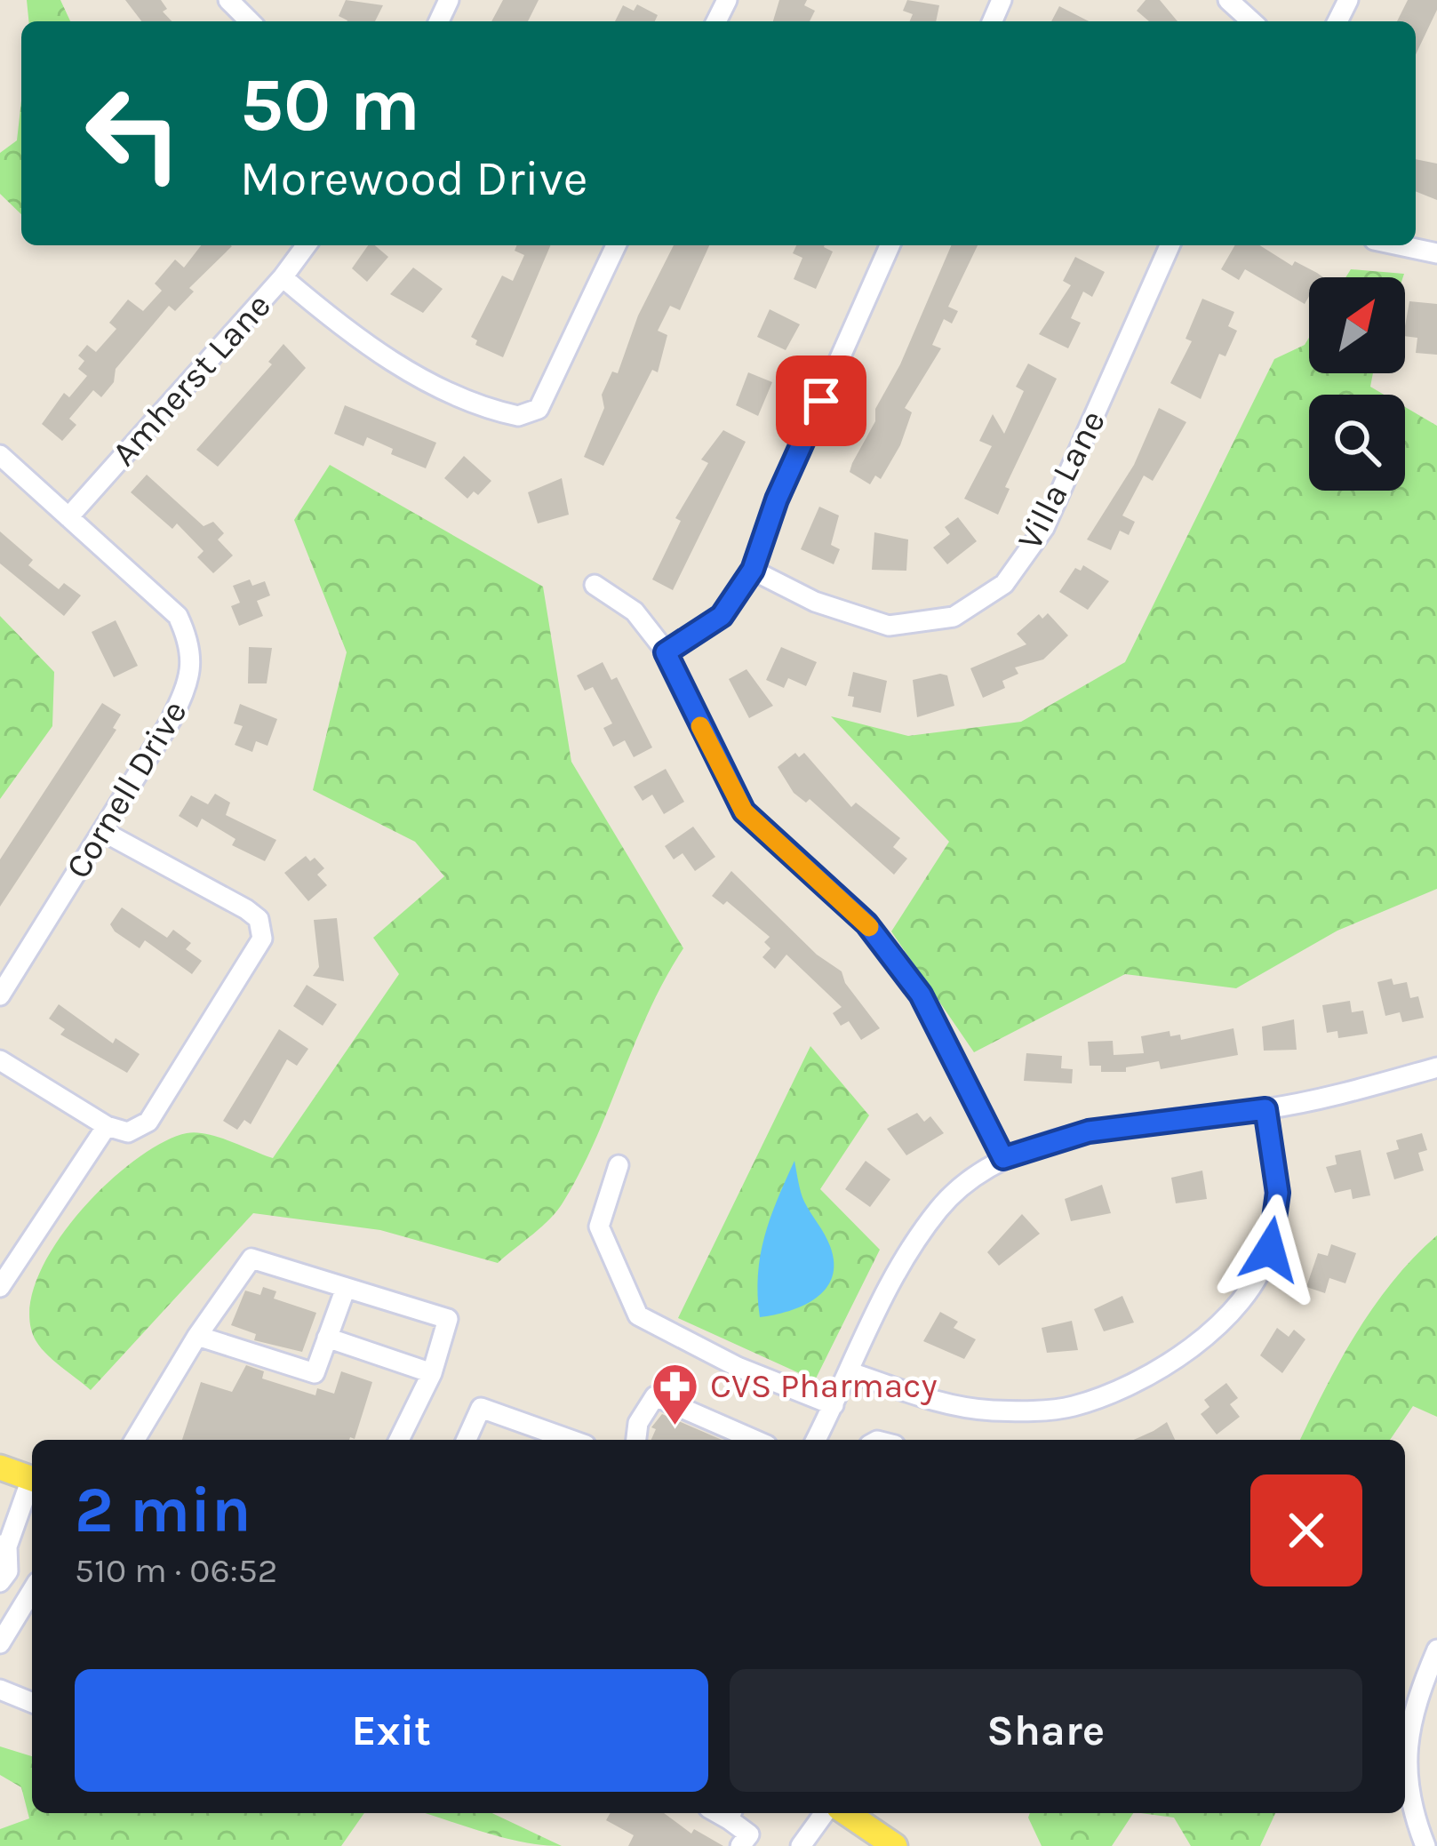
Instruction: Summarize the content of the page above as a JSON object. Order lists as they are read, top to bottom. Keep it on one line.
{"streets":{"street":["Amherst Lane","Villa Lane","Cornell Drive"]},"crossings":[["Amherst Lane","Cornell Drive"]],"places":{"pharmacy":["CVS Pharmacy"]},"north":"top right","page":{"turn":["50 m","Morewood Drive"],"heading":["2 min","510 m · 06:52"],"buttons":["Exit","Share"]}}
